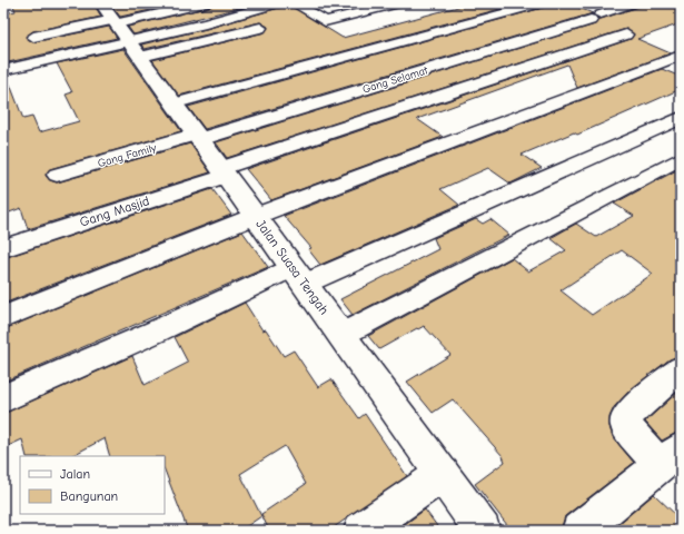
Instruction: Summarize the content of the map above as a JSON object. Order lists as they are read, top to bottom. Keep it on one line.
{"streets":{"street":["Gang Selamat","Gang Family","Gang Masjid","Jalan Suasa Tengah"]},"crossings":[["Gang Selamat","Gang Family"],["Gang Selamat","Jalan Suasa Tengah"],["Gang Family","Jalan Suasa Tengah"],["Gang Masjid","Jalan Suasa Tengah"]],"legend":["Jalan","Bangunan"]}
